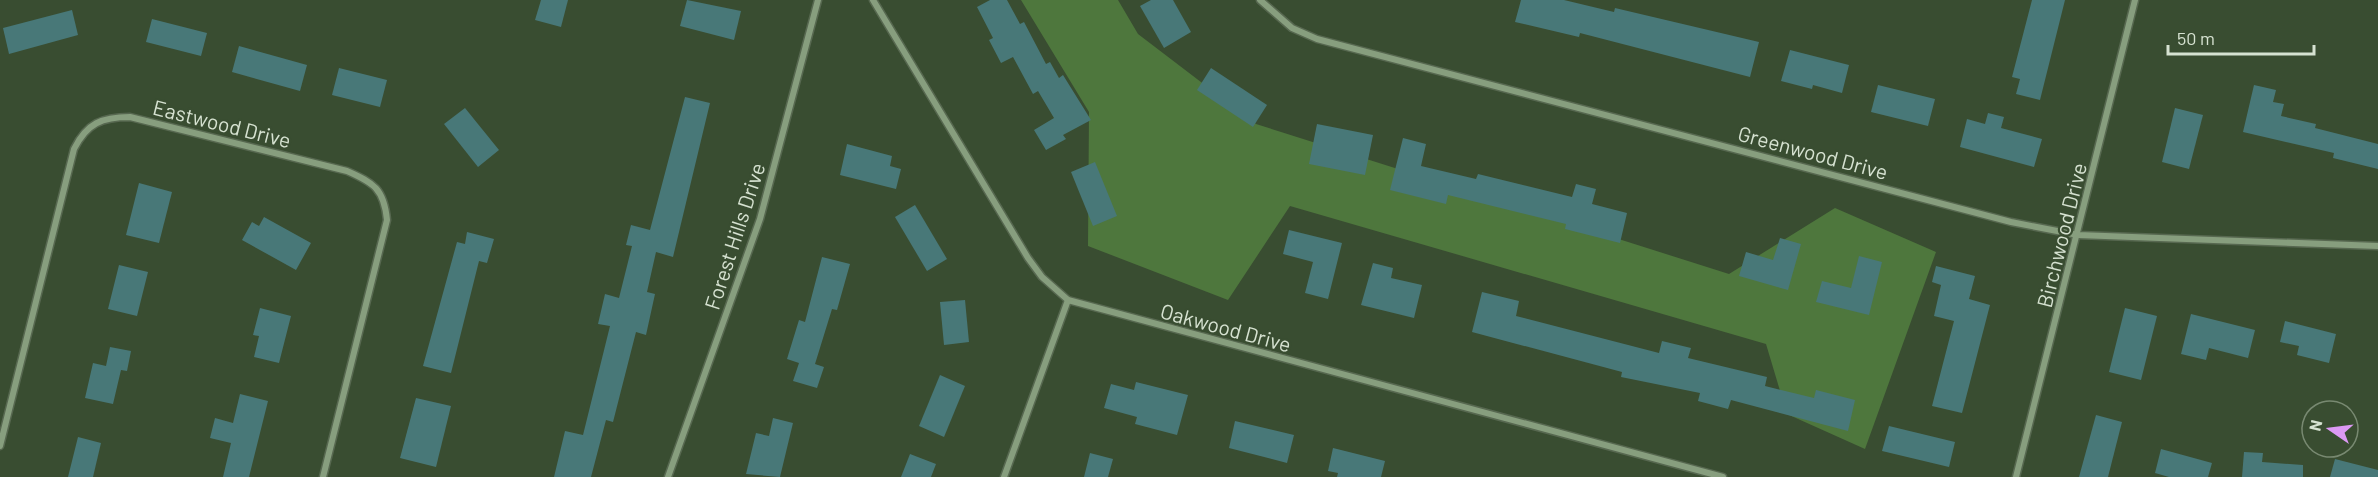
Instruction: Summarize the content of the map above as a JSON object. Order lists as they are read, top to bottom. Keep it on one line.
{"streets":{"street":["Eastwood Drive","Greenwood Drive","Birchwood Drive","Forest Hills Drive","Oakwood Drive"]},"crossings":[["Greenwood Drive","Birchwood Drive"]],"scale_bar":"50 m","north":"left"}
